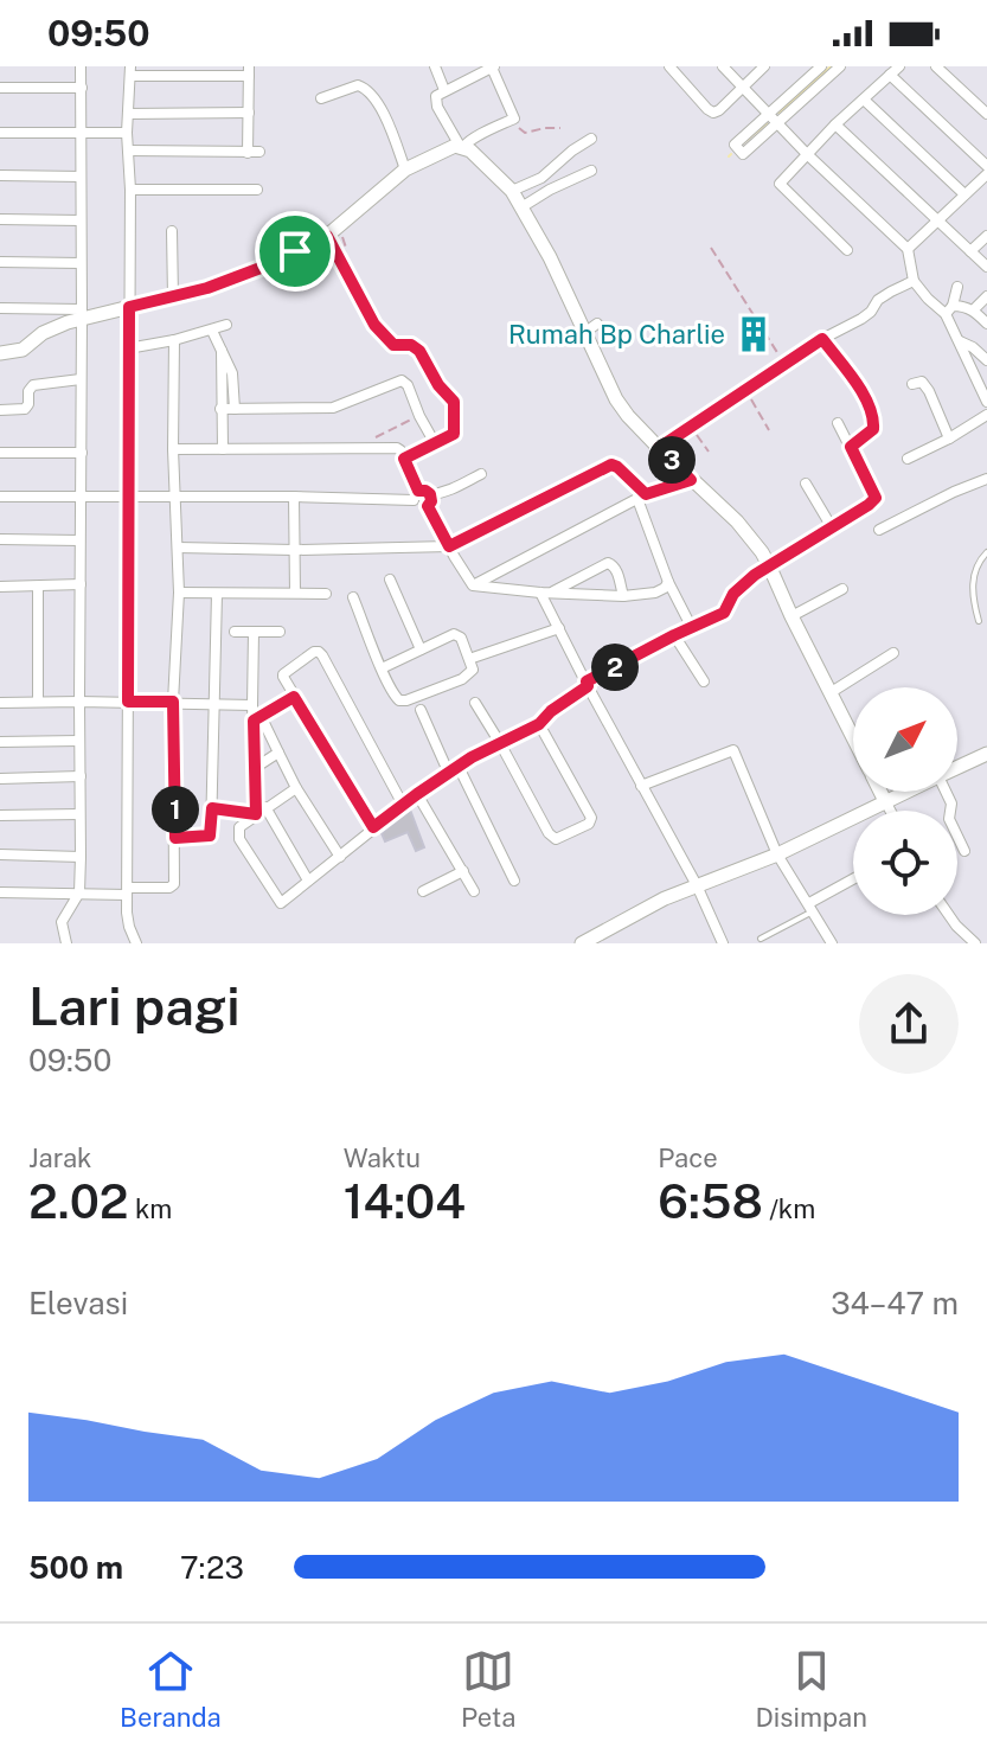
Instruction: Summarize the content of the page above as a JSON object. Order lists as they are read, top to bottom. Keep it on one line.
{"places":{"building":["Rumah Bp Charlie"]},"north":"top right","page":{"status":"09:50","pins":["3","2","1"],"heading":["Lari pagi","09:50"],"stats":[["Jarak","2.02 km"],["Waktu","14:04"],["Pace","6:58 /km"]],"chart":["Elevasi","34–47 m"],"list":[{"name":"500 m","note":"7:23"}],"tabs":["Beranda","Peta","Disimpan"]}}
